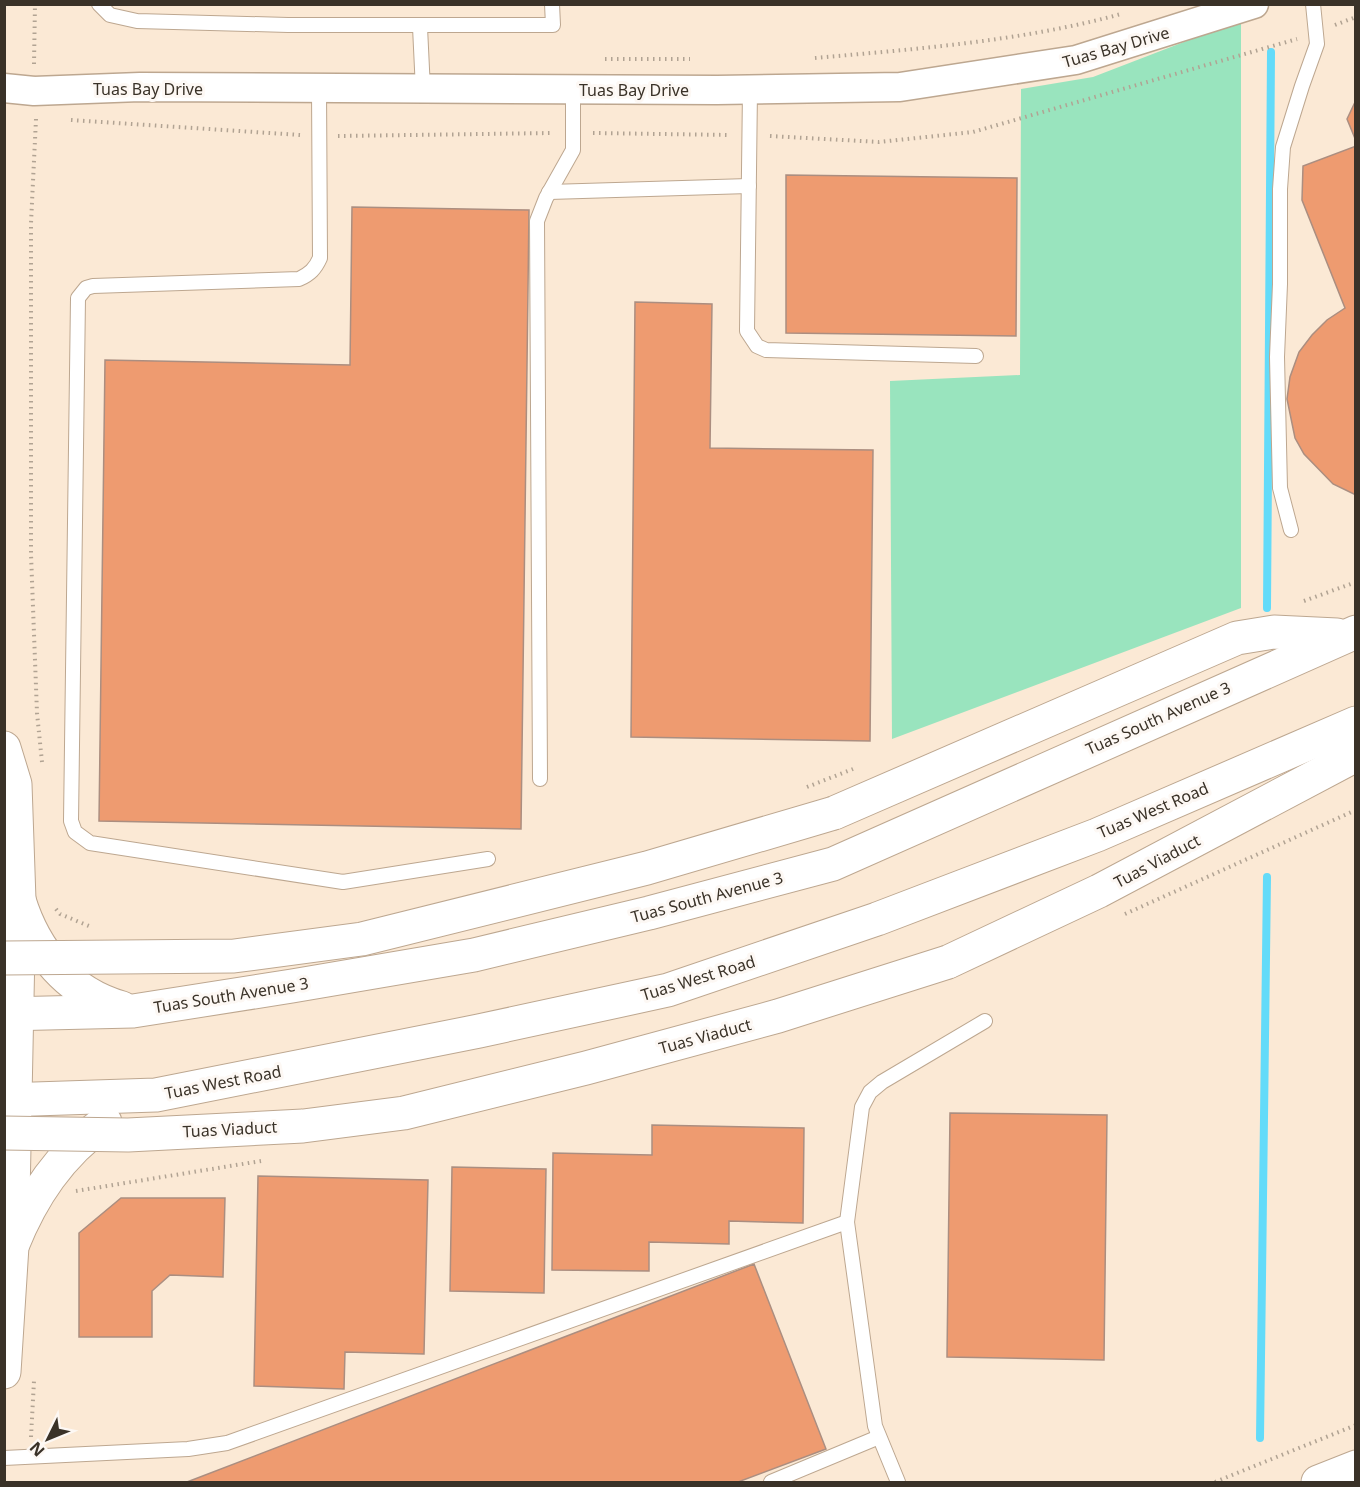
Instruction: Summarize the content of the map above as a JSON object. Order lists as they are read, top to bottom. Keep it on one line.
{"streets":{"main road":["Tuas South Avenue 3","Tuas West Road","Tuas Viaduct"],"street":["Tuas Bay Drive"]},"north":"bottom left"}
